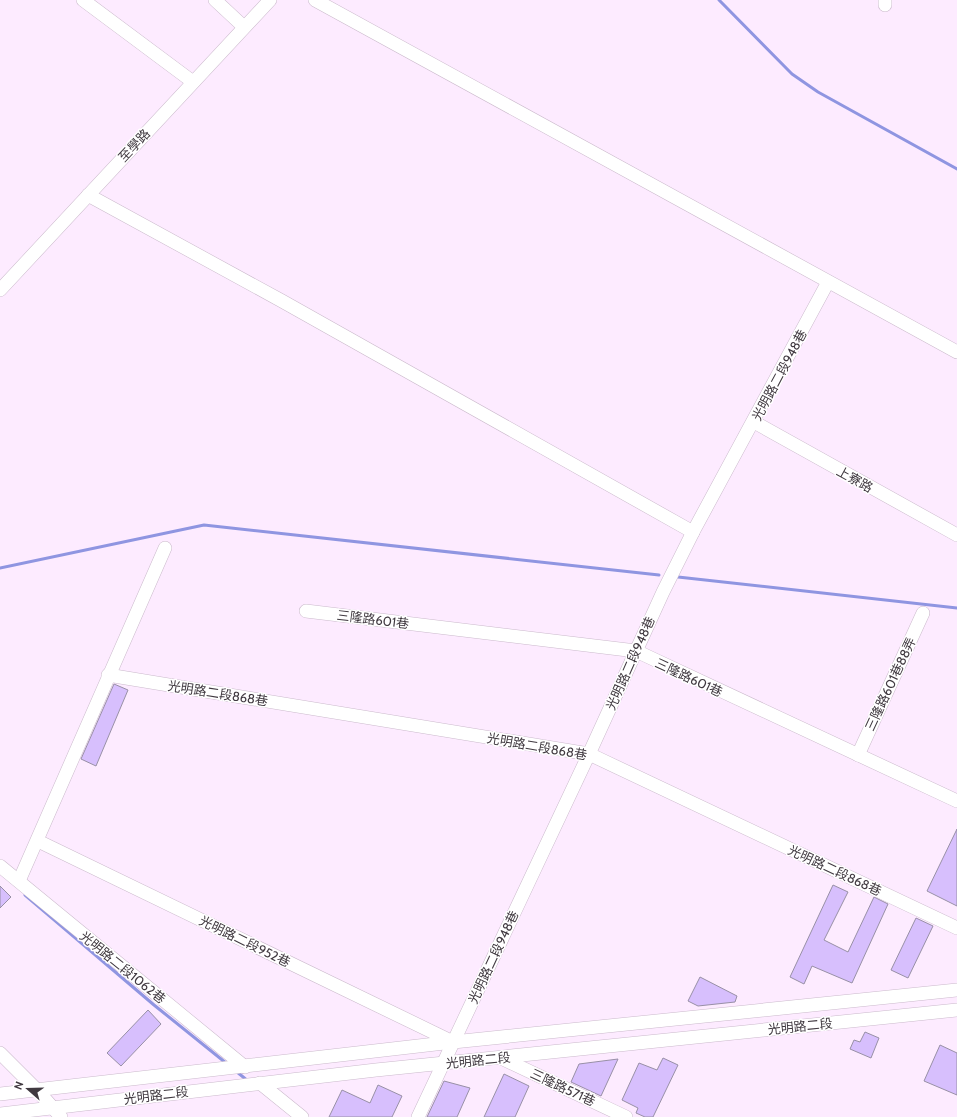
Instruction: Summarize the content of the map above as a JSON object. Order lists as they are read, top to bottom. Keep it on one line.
{"streets":{"street":["至學路","光明路二段948巷","上寮路","三隆路601巷","三隆路601巷88弄","光明路二段868巷","光明路二段952巷","光明路二段1062巷","光明路二段","三隆路571巷"]},"crossings":[["光明路二段948巷","上寮路"],["光明路二段948巷","三隆路601巷"],["光明路二段948巷","光明路二段868巷"],["光明路二段948巷","光明路二段952巷"],["光明路二段948巷","光明路二段"],["三隆路601巷","三隆路601巷88弄"],["光明路二段952巷","光明路二段"],["光明路二段1062巷","光明路二段"],["光明路二段","三隆路571巷"]],"north":"left"}
